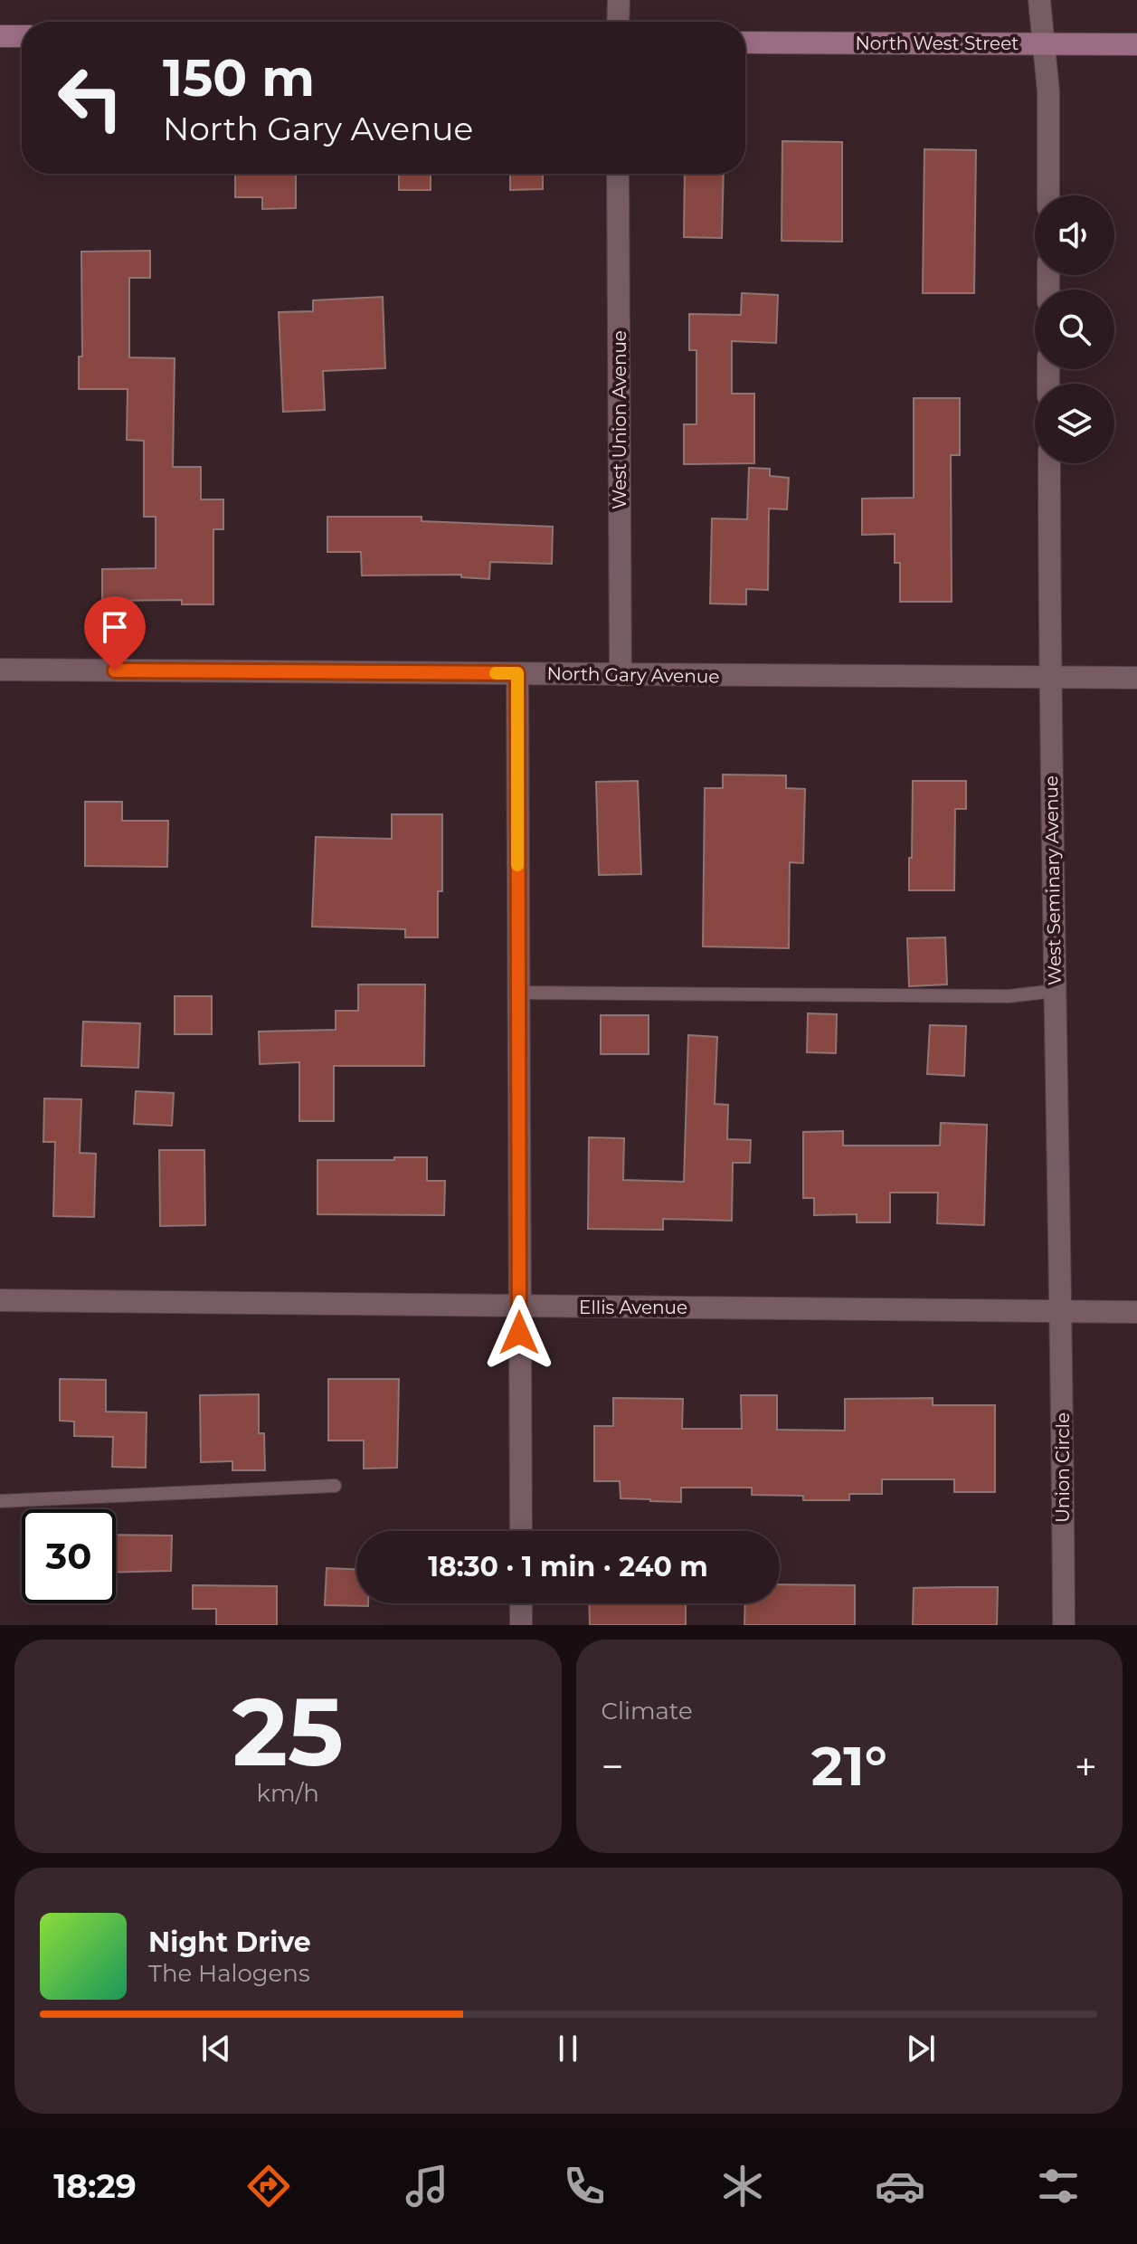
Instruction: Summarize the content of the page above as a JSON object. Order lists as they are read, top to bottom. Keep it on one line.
{"streets":{"street":["North West Street","West Union Avenue","North Gary Avenue","West Seminary Avenue","Ellis Avenue","Union Circle"]},"crossings":[["West Union Avenue","North Gary Avenue"],["North Gary Avenue","West Seminary Avenue"],["West Seminary Avenue","Ellis Avenue"],["West Seminary Avenue","Union Circle"],["Ellis Avenue","Union Circle"]],"page":{"turn":["150 m","North Gary Avenue"],"limit":"30","trip":"18:30 · 1 min · 240 m","tile":[["25","km/h"],"Climate"],"heat":["−","21°","+"],"song":["Night Drive","The Halogens"],"tabs":"18:29"}}
